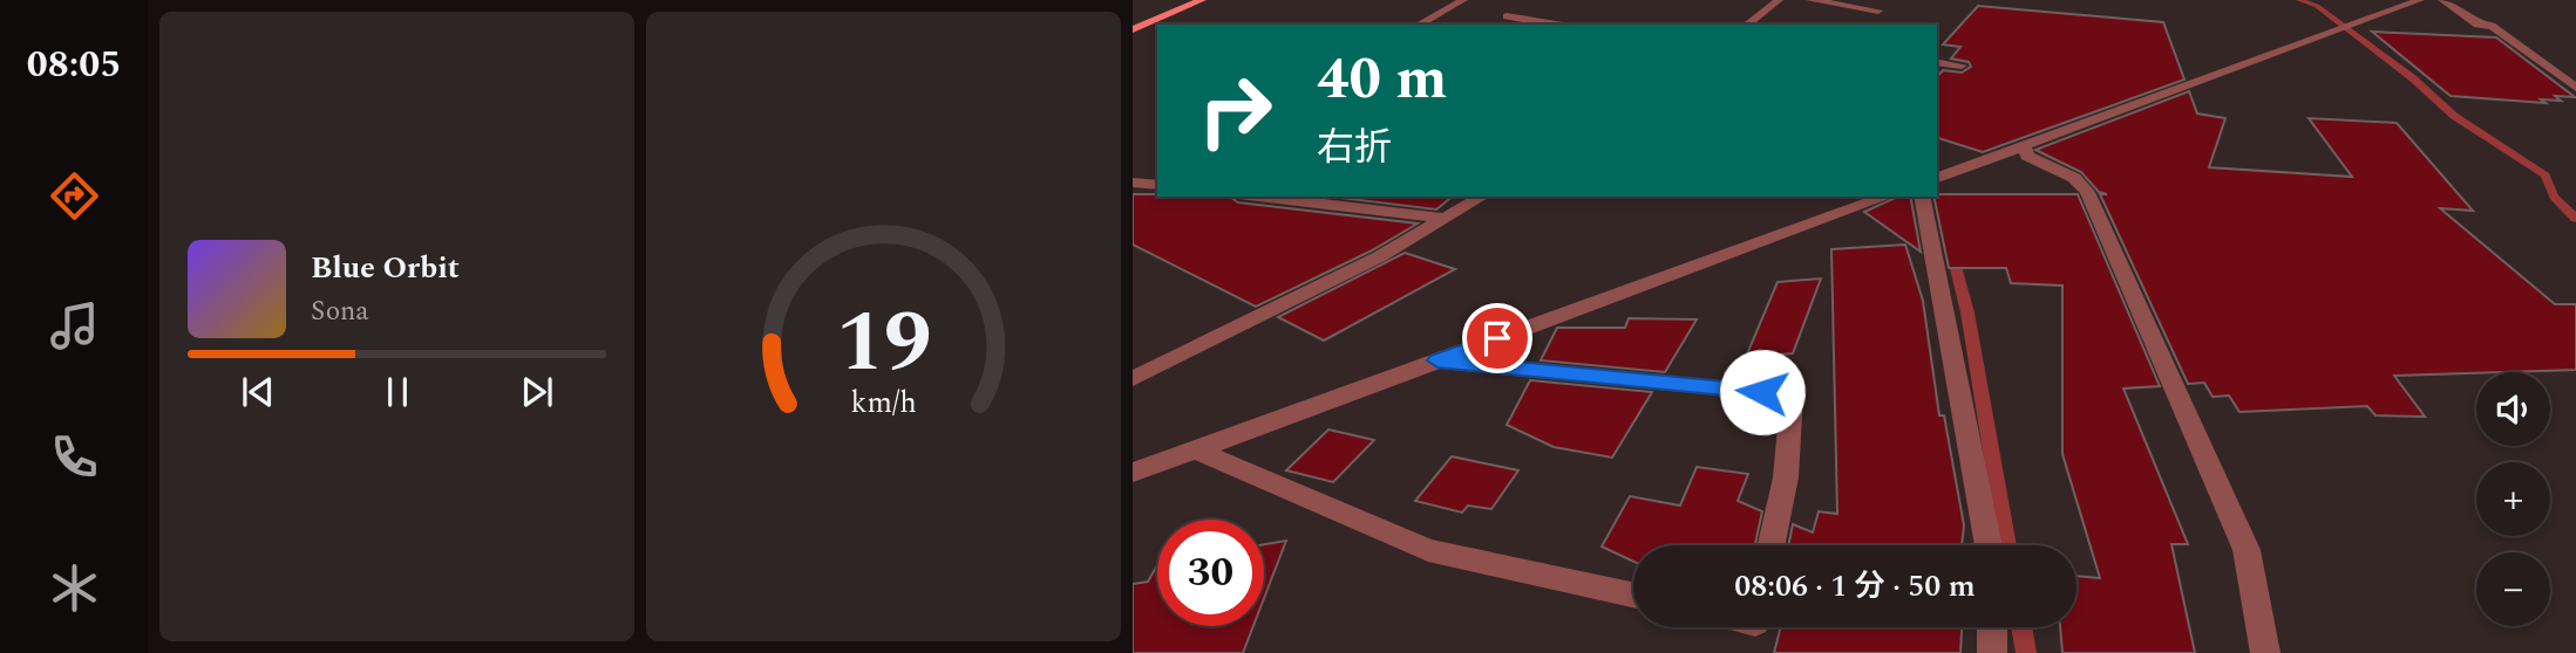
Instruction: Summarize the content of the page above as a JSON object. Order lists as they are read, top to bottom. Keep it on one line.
{"page":{"tabs":"08:05","turn":["40 m","右折"],"song":["Blue Orbit","Sona"],"map_buttons":["+","−"],"limit":"30","trip":"08:06 · 1 分 · 50 m","gauge":["19","km/h"]}}
